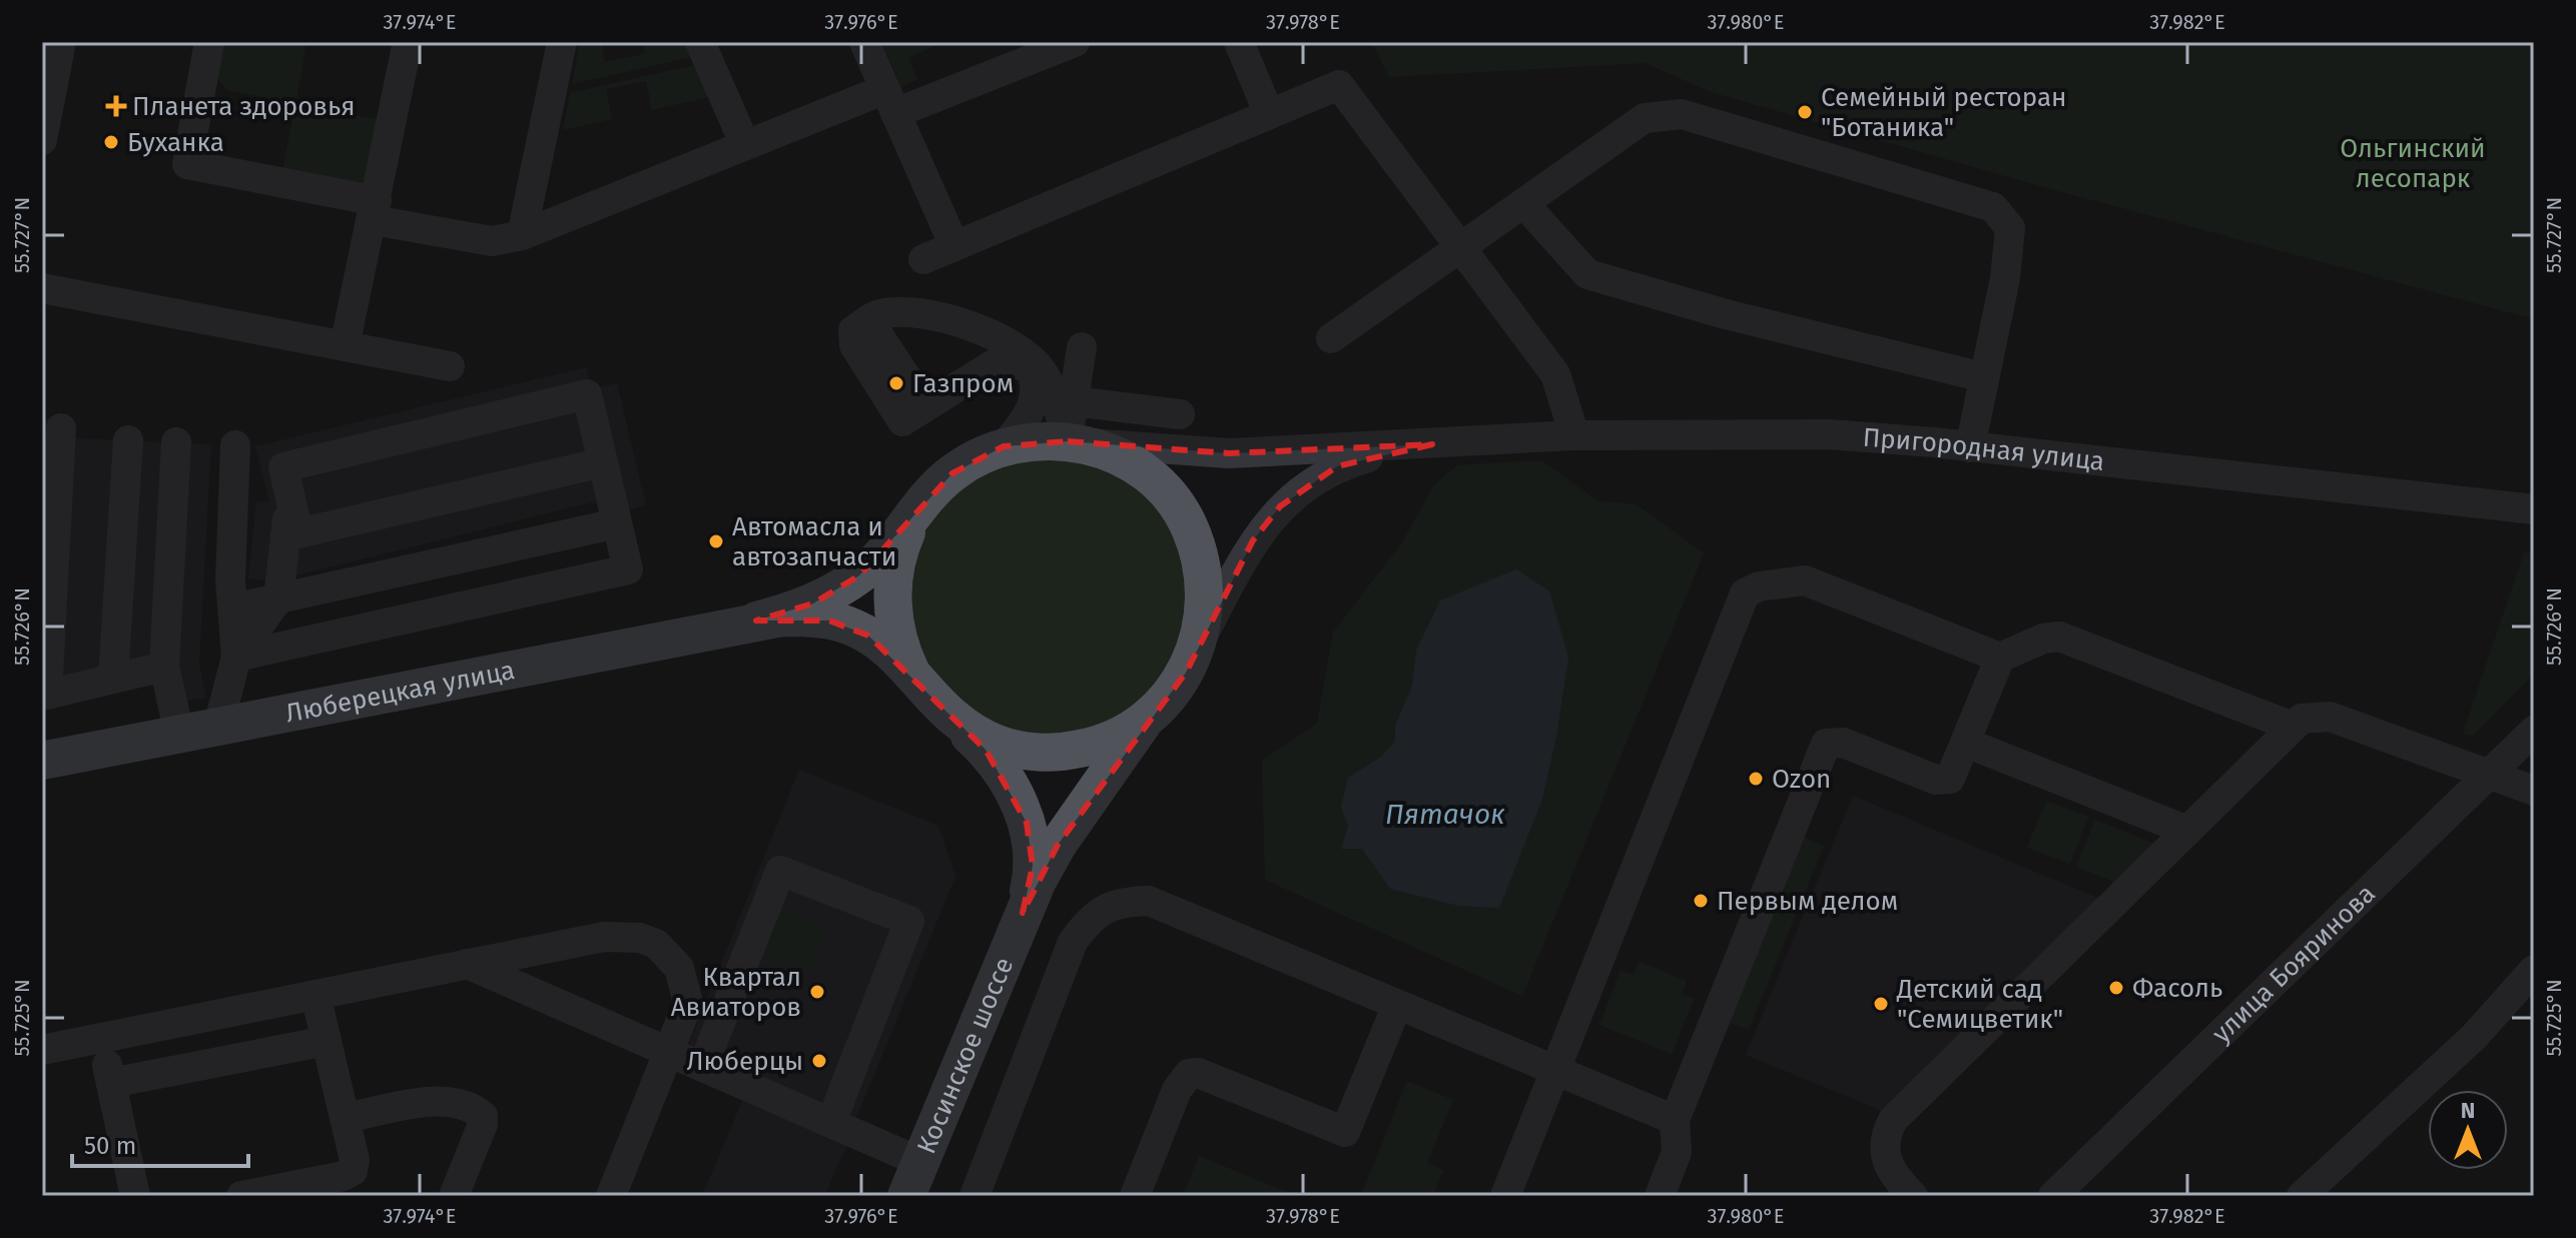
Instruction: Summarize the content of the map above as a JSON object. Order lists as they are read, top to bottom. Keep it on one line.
{"streets":{"main road":["Люберецкая улица","Косинское шоссе"],"street":["Пригородная улица","улица Бояринова"]},"water":["Пятачок"],"parks":["Ольгинский лесопарк"],"places":{"health":["Планета здоровья"],"other":["Семейный ресторан \"Ботаника\"","Буханка","Газпром","Автомасла и автозапчасти","Ozon","Первым делом","Фасоль","Квартал Авиаторов","Детский сад \"Семицветик\"","Люберцы"]},"scale_bar":"50 m","north":"top","coordinates":["37.974°E","37.976°E","37.978°E","37.980°E","37.982°E","55.727°N","55.726°N","55.725°N"]}
